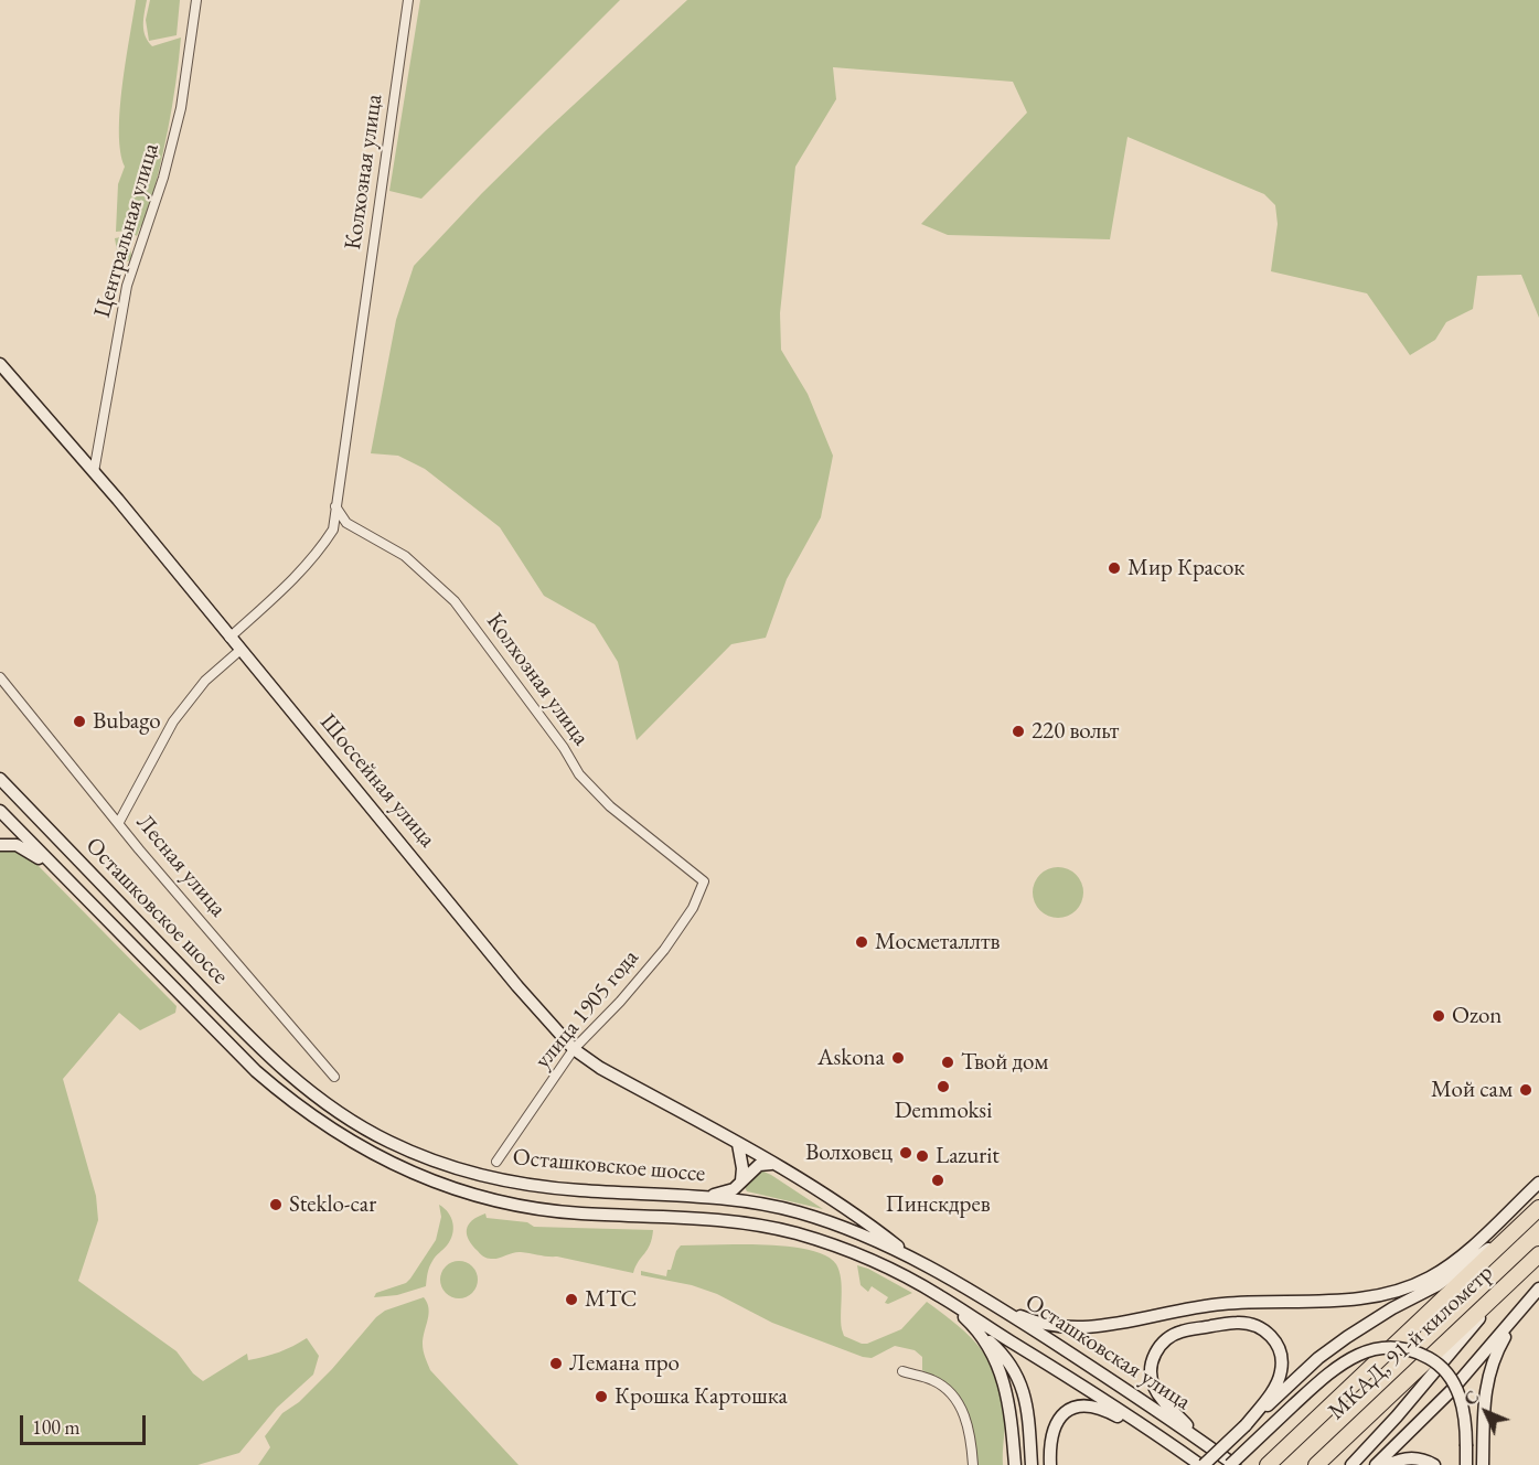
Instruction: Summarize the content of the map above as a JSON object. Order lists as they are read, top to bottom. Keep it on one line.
{"streets":{"highway":["МКАД, 91-й километр"],"main road":["Шоссейная улица","Осташковское шоссе","Осташковская улица"],"street":["Колхозная улица","Центральная улица","Лесная улица","улица 1905 года"]},"crossings":[["Колхозная улица","Шоссейная улица"],["Колхозная улица","улица 1905 года"],["Центральная улица","Шоссейная улица"],["Шоссейная улица","Осташковское шоссе"],["Шоссейная улица","улица 1905 года"],["Осташковское шоссе","Осташковская улица"]],"places":["Мир Красок","Bubago","220 вольт","Мосметаллтв","Ozon","Askona","Твой дом","Demmoksi","Мой сам","Волховец","Lazurit","Пинскдрев","Steklo-car","МТС","Лемана про","Крошка Картошка"],"scale_bar":"100 m","north":"top left"}
